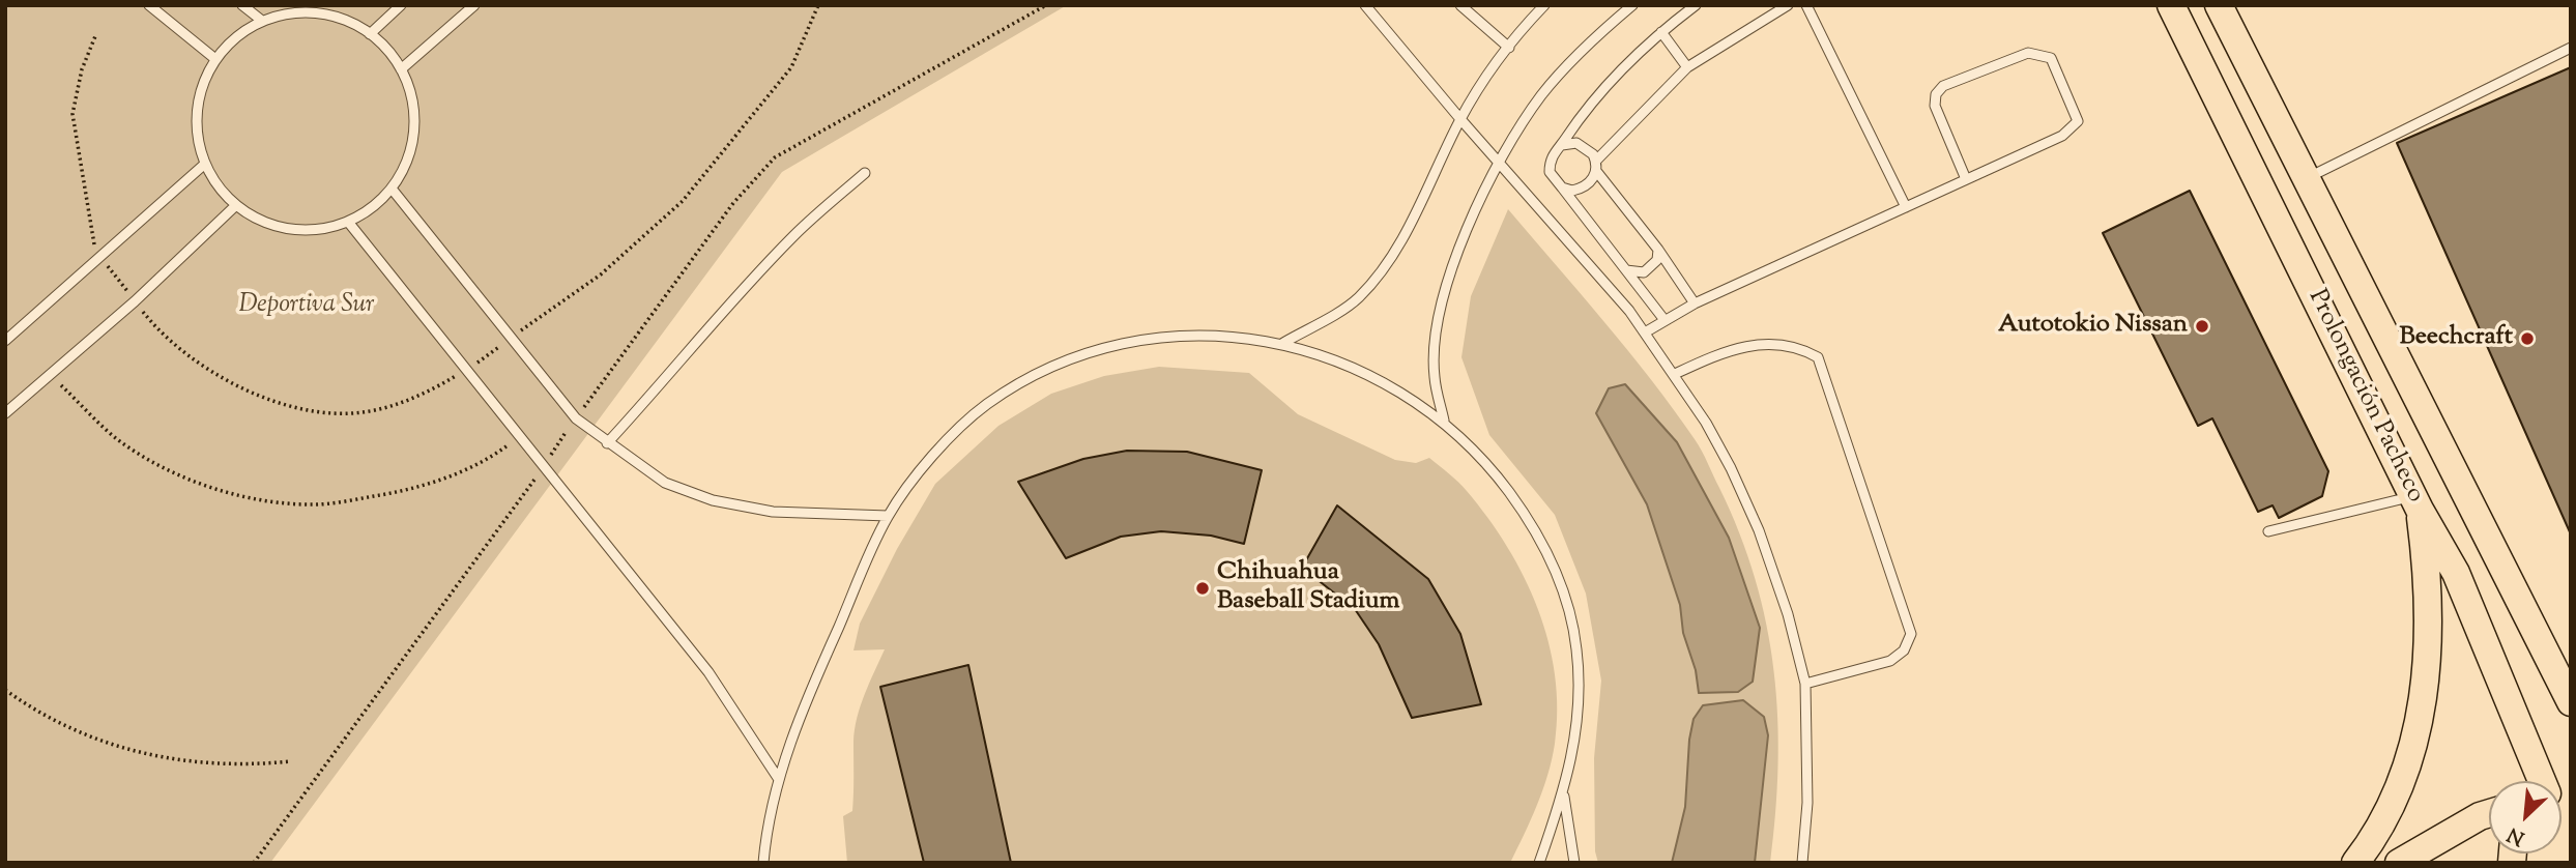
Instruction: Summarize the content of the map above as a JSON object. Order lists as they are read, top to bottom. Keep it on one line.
{"streets":{"main road":["Prolongación Pacheco"]},"parks":["Deportiva Sur"],"places":["Autotokio Nissan","Beechcraft","Chihuahua Baseball Stadium"],"north":"bottom left"}
